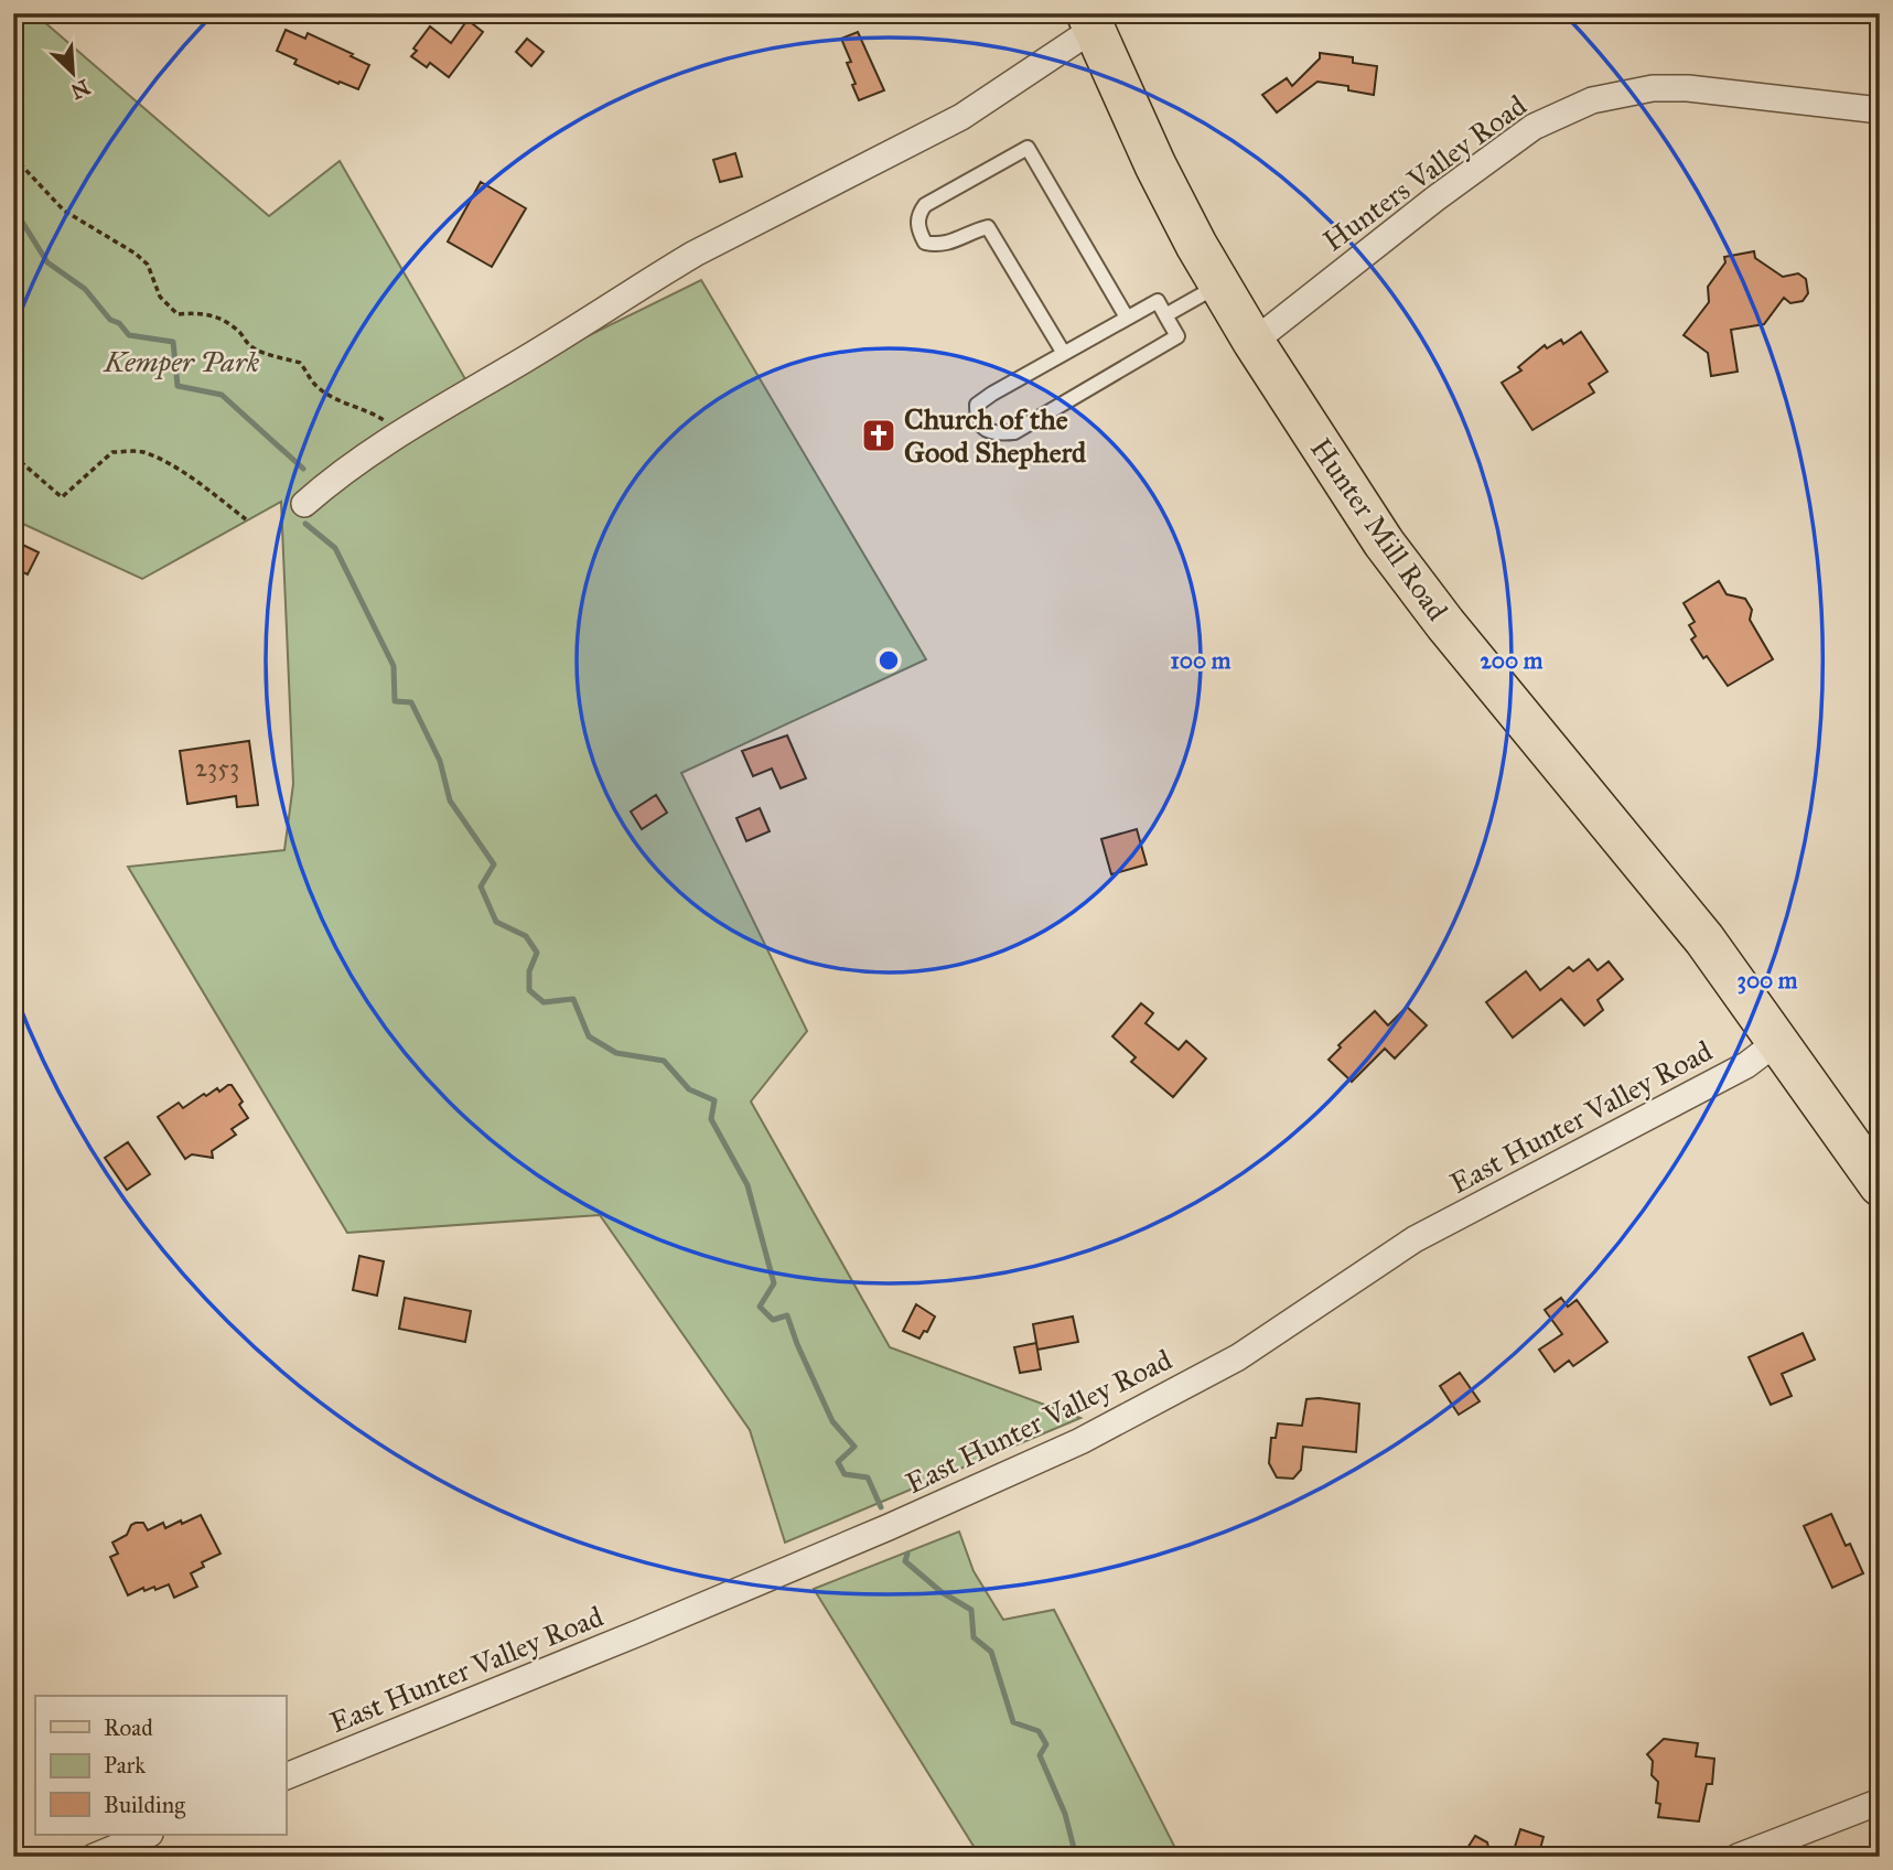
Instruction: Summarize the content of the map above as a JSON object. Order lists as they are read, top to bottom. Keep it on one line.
{"streets":{"main road":["Hunter Mill Road"],"street":["Hunters Valley Road","East Hunter Valley Road"]},"crossings":[["Hunters Valley Road","Hunter Mill Road"],["Hunter Mill Road","East Hunter Valley Road"]],"parks":["Kemper Park"],"places":{"church":["Church of the Good Shepherd"]},"house_numbers":["2353"],"legend":["Road","Park","Building"],"north":"bottom right","rings":["100 m","200 m","300 m"]}
